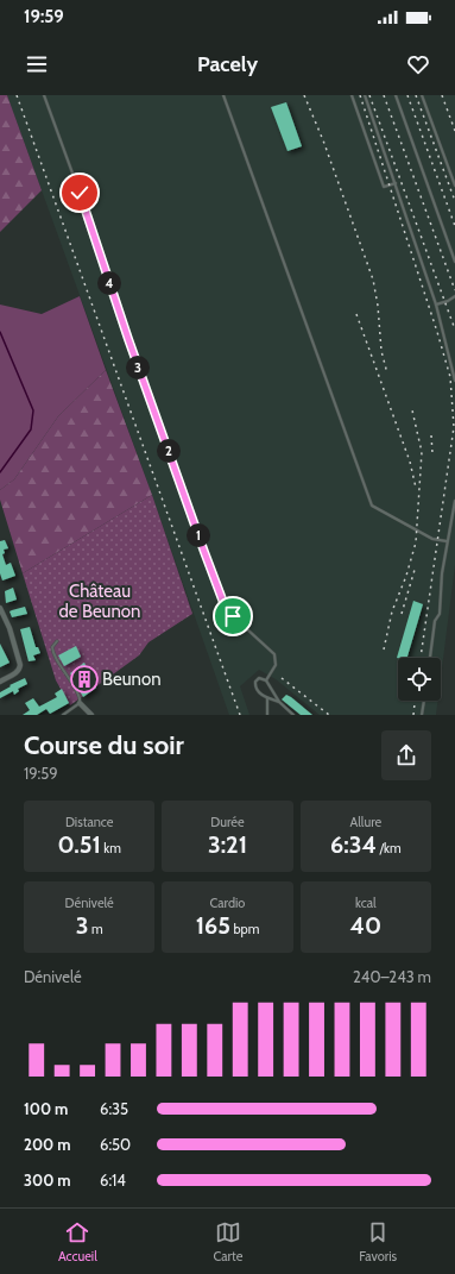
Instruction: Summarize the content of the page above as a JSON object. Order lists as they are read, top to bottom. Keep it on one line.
{"parks":["Château de Beunon"],"places":{"building":["Beunon"]},"page":{"status":"19:59","header":"Pacely","pins":["4","3","2","1"],"heading":["Course du soir","19:59"],"stats":[["Distance","0.51 km"],["Durée","3:21"],["Allure","6:34 /km"],["Dénivelé","3 m"],["Cardio","165 bpm"],["kcal","40"]],"chart":["Dénivelé","240–243 m"],"list":[{"name":"100 m","note":"6:35"},{"name":"200 m","note":"6:50"},{"name":"300 m","note":"6:14"}],"tabs":["Accueil","Carte","Favoris"]}}
